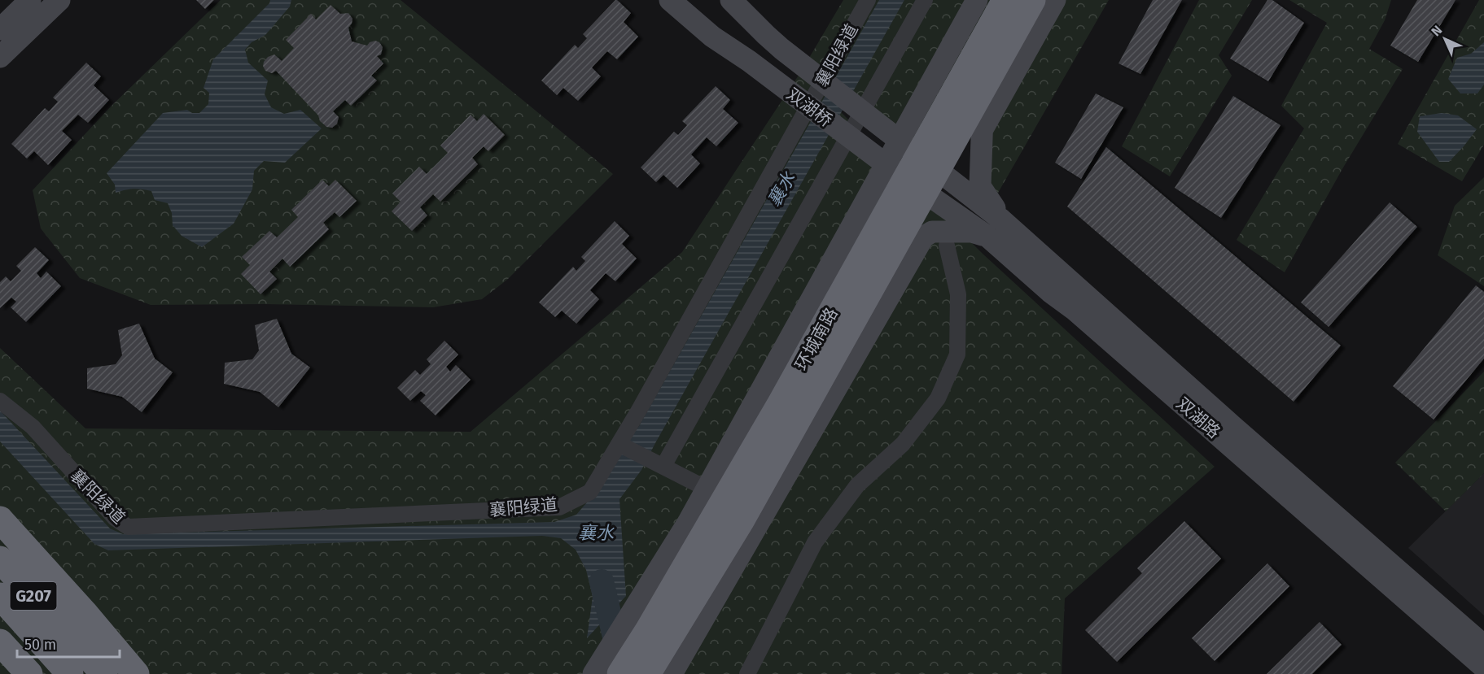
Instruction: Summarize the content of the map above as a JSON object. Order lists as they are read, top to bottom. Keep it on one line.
{"streets":{"highway":["环城南路","G207"],"main road":["双湖桥","双湖路"],"street":["襄阳绿道"]},"crossings":[["双湖桥","环城南路"],["双湖桥","双湖路"],["环城南路","双湖路"]],"water":["襄水"],"scale_bar":"50 m","north":"top left"}
